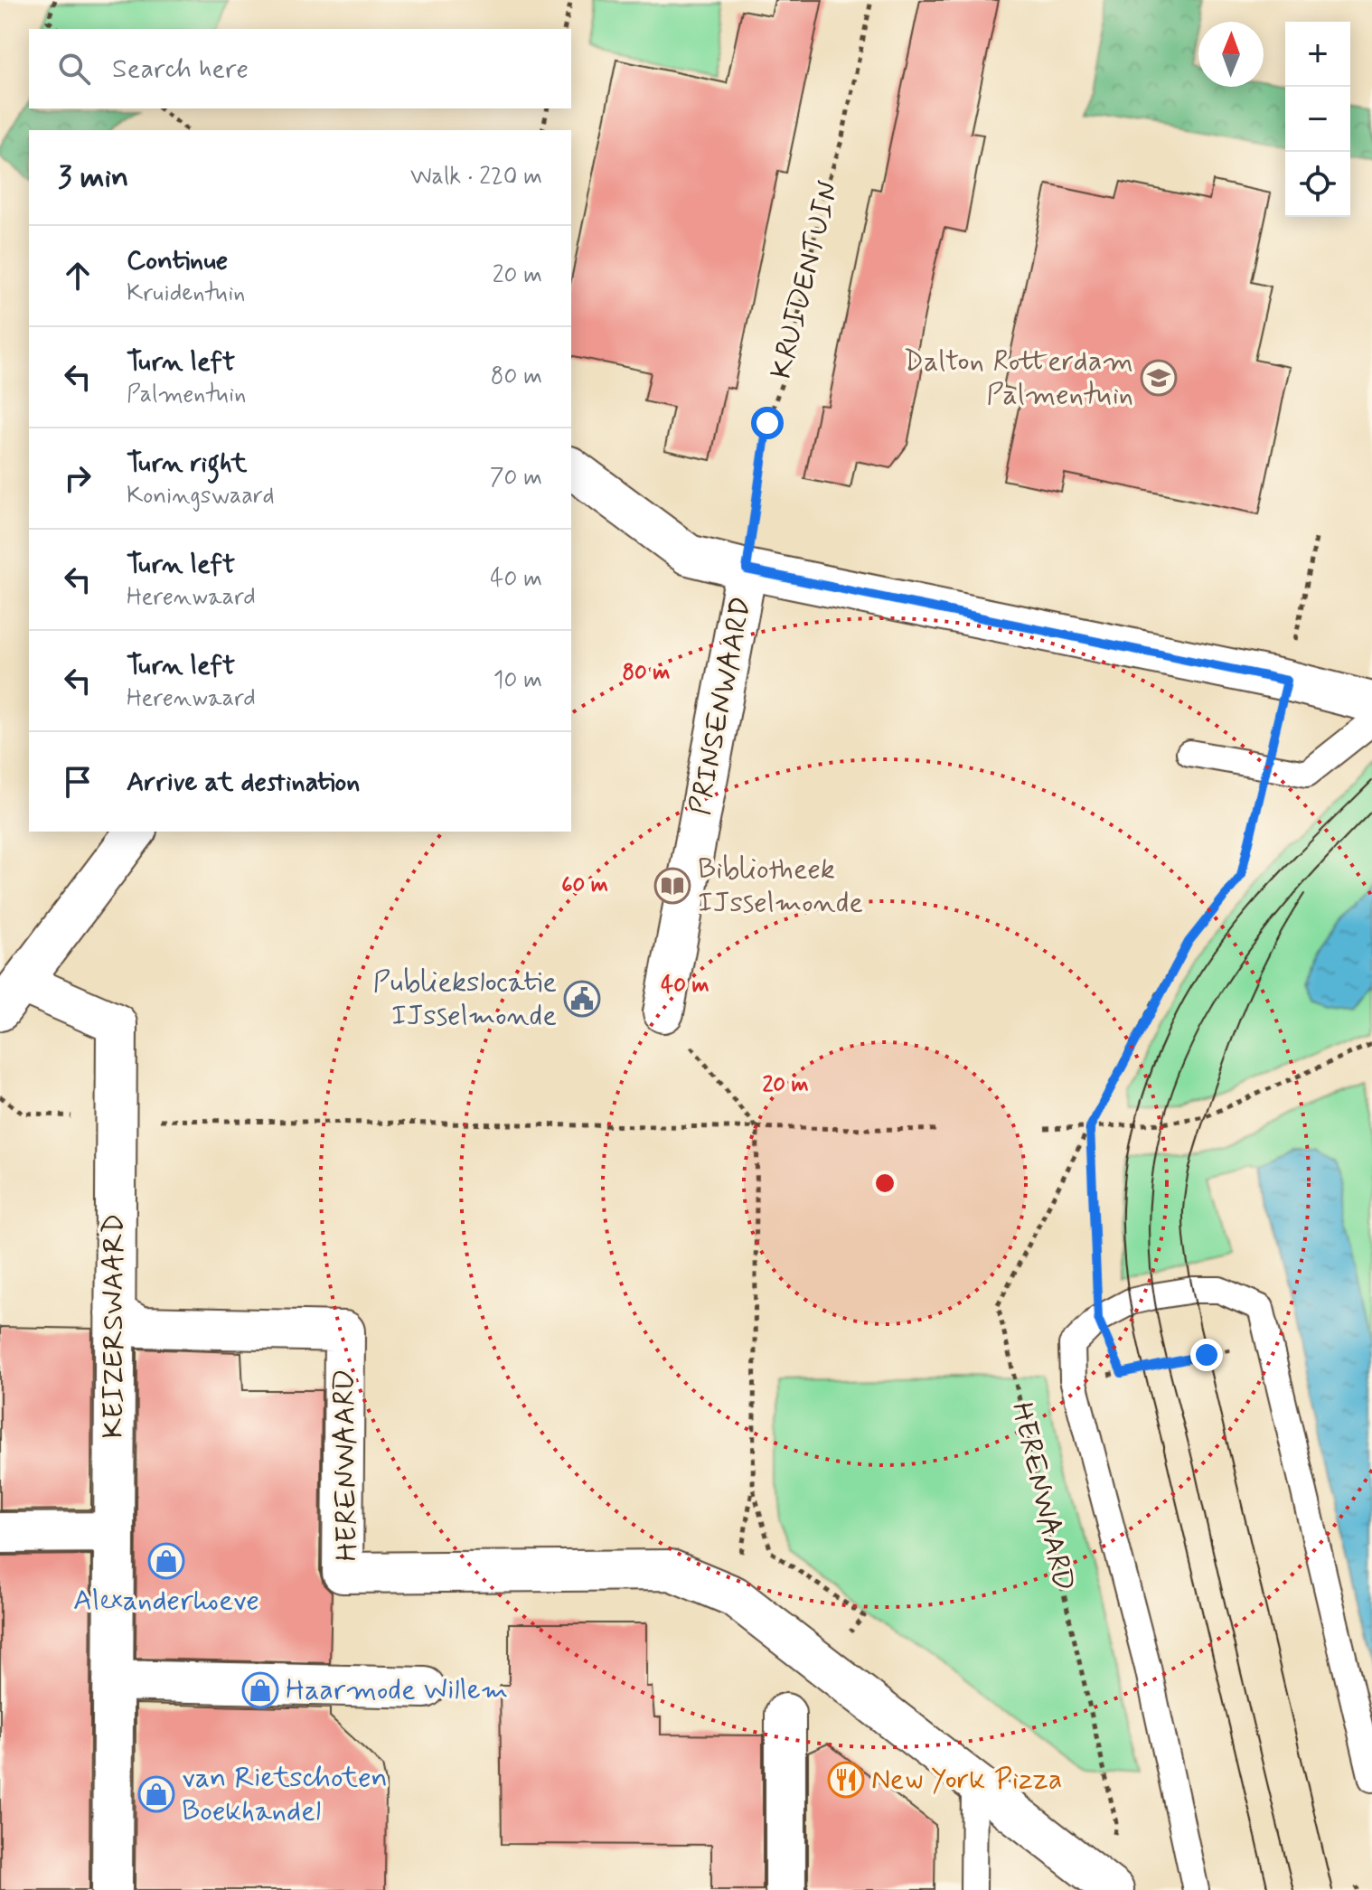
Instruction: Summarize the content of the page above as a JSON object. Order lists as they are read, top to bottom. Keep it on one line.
{"streets":{"street":["PRINSENWAARD","KEIZERSWAARD","HERENWAARD"],"path":["KRUIDENTUIN"]},"crossings":[["KRUIDENTUIN","PRINSENWAARD"],["KEIZERSWAARD","HERENWAARD"]],"places":{"school or university":["Dalton Rotterdam Palmentuin"],"library":["Bibliotheek IJsselmonde"],"public building":["Publiekslocatie IJsselmonde"],"shop":["Alexanderhoeve","Haarmode Willem","van Rietschoten Boekhandel"],"restaurant":["New York Pizza"]},"north":"top","page":{"map_buttons":["+","−"],"search":"Search here","heading":["3 min","Walk · 220 m"],"list":[["Continue","Kruidentuin","20 m"],["Turn left","Palmentuin","80 m"],["Turn right","Koningswaard","70 m"],["Turn left","Herenwaard","40 m"],["Turn left","Herenwaard","10 m"],"Arrive at destination"]},"rings":["80 m","60 m","40 m","20 m"]}
